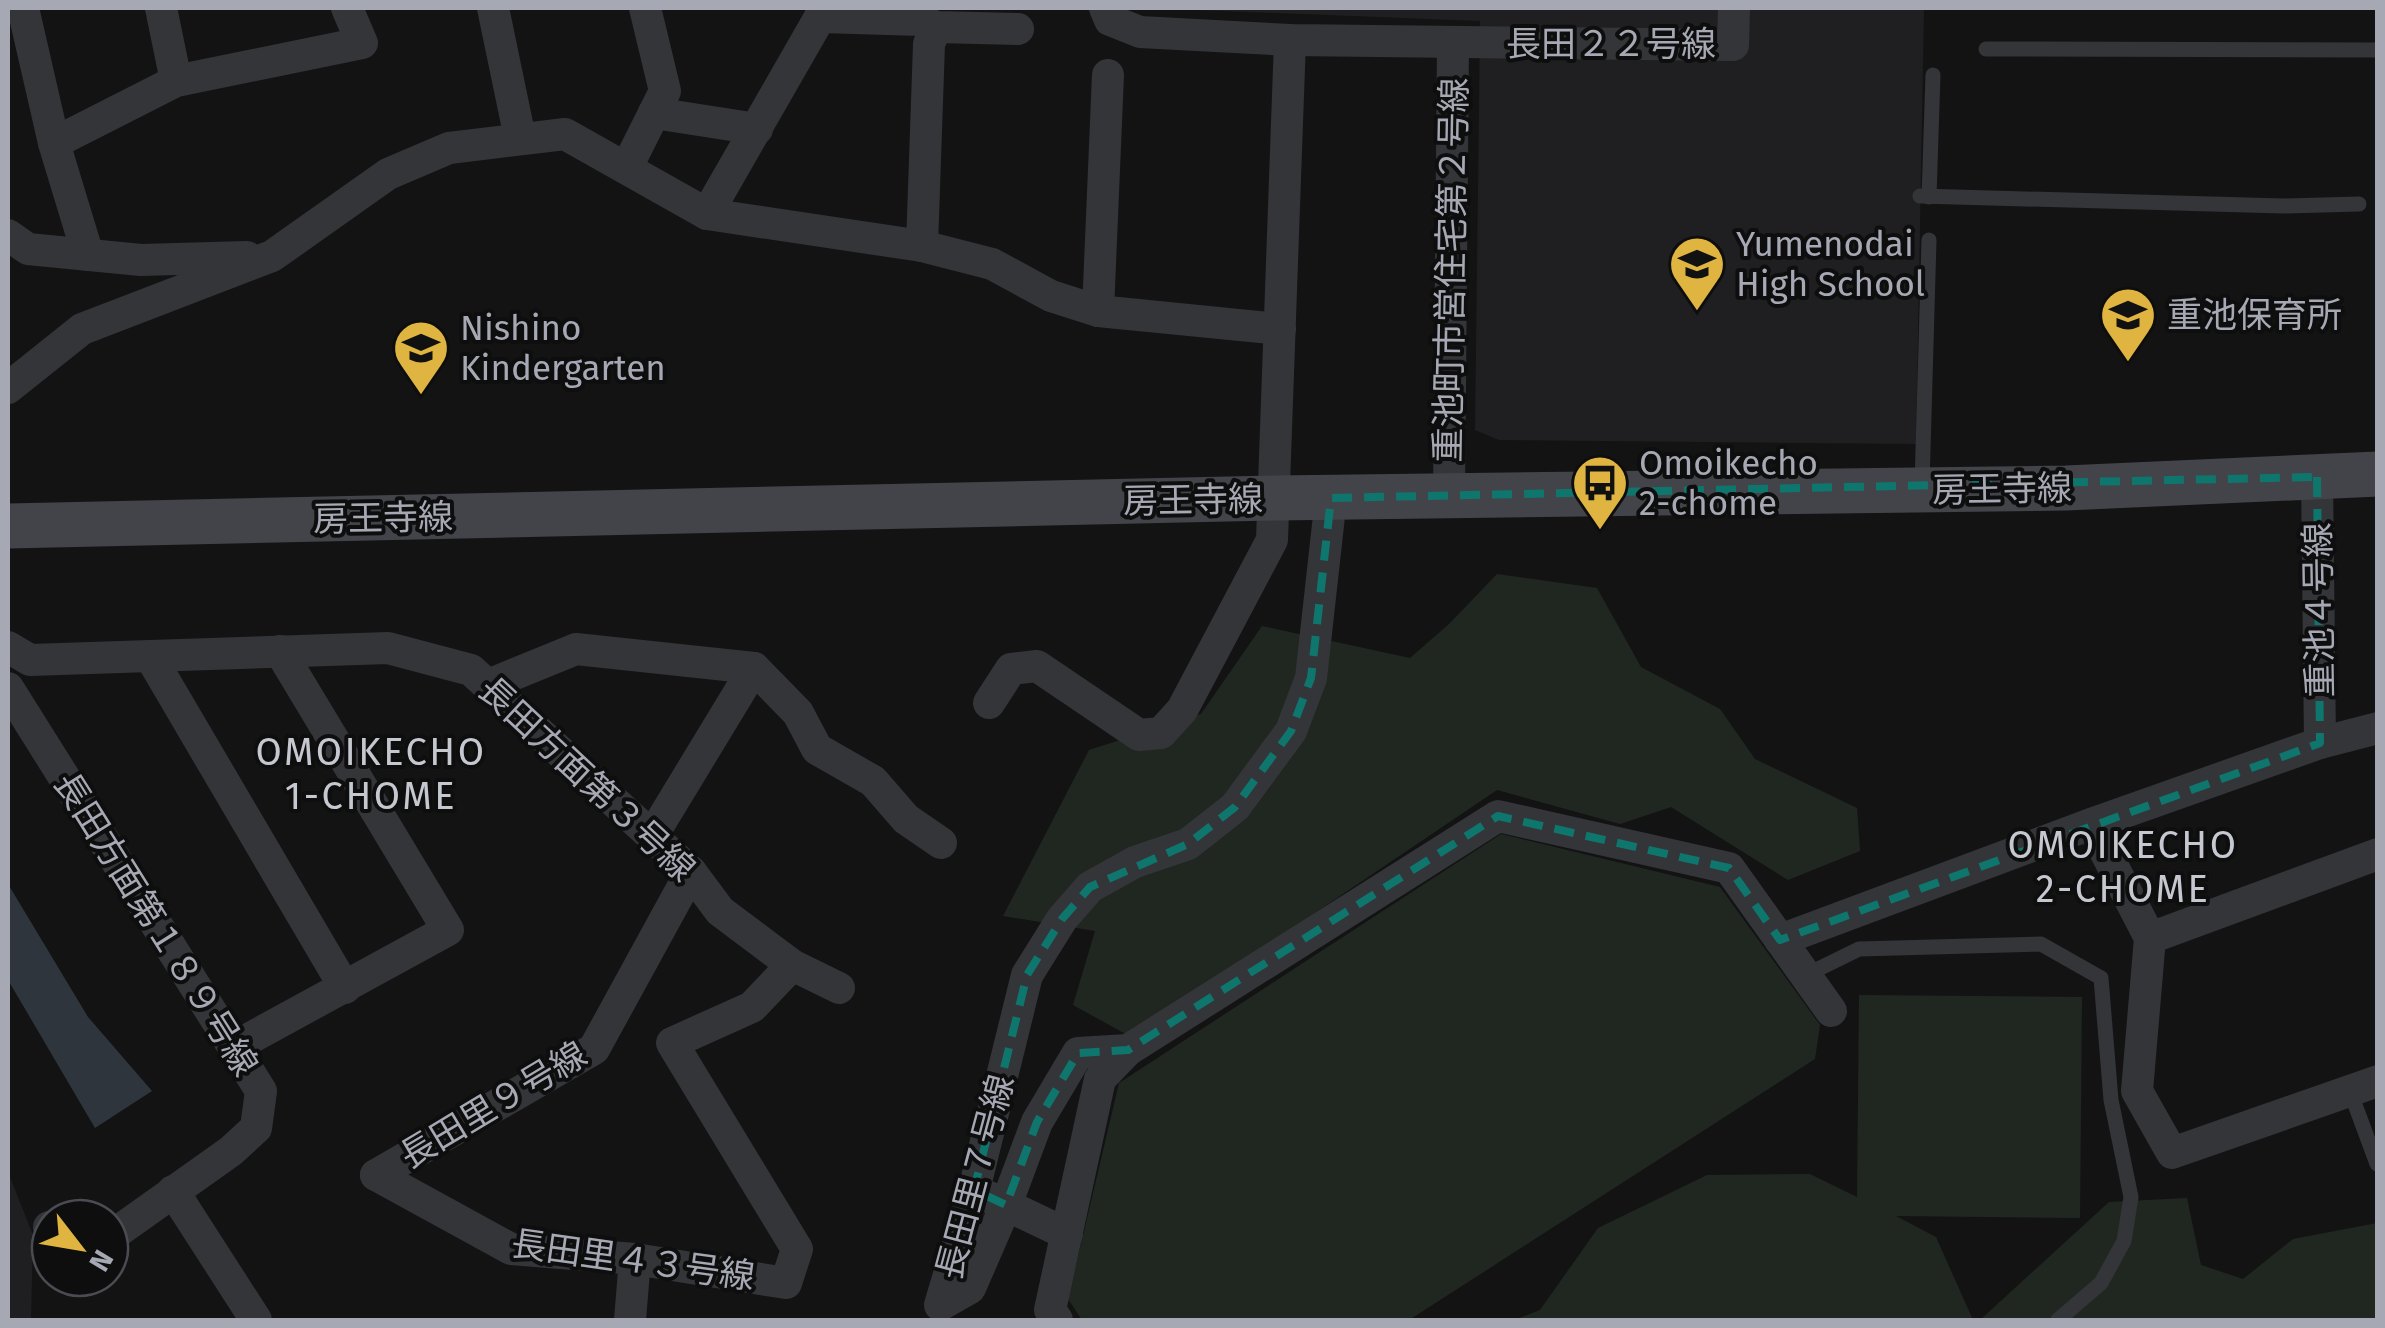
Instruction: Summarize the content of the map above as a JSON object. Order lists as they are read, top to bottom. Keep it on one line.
{"streets":{"street":["長田２２号線","重池町市営住宅第２号線","房王寺線","重池４号線","長田方面第３号線","長田方面第１８９号線","長田里９号線","長田里７号線","長田里４３号線"]},"crossings":[["長田２２号線","重池町市営住宅第２号線"],["重池町市営住宅第２号線","房王寺線"],["房王寺線","重池４号線"],["房王寺線","長田里７号線"],["長田方面第３号線","長田里９号線"],["長田方面第３号線","長田里４３号線"],["長田里９号線","長田里４３号線"]],"districts":["OMOIKECHO 1-CHOME","OMOIKECHO 2-CHOME"],"places":{"school or university":["Yumenodai High School","重池保育所","Nishino Kindergarten"],"bus stop":["Omoikecho 2-chome"]},"north":"bottom right"}
